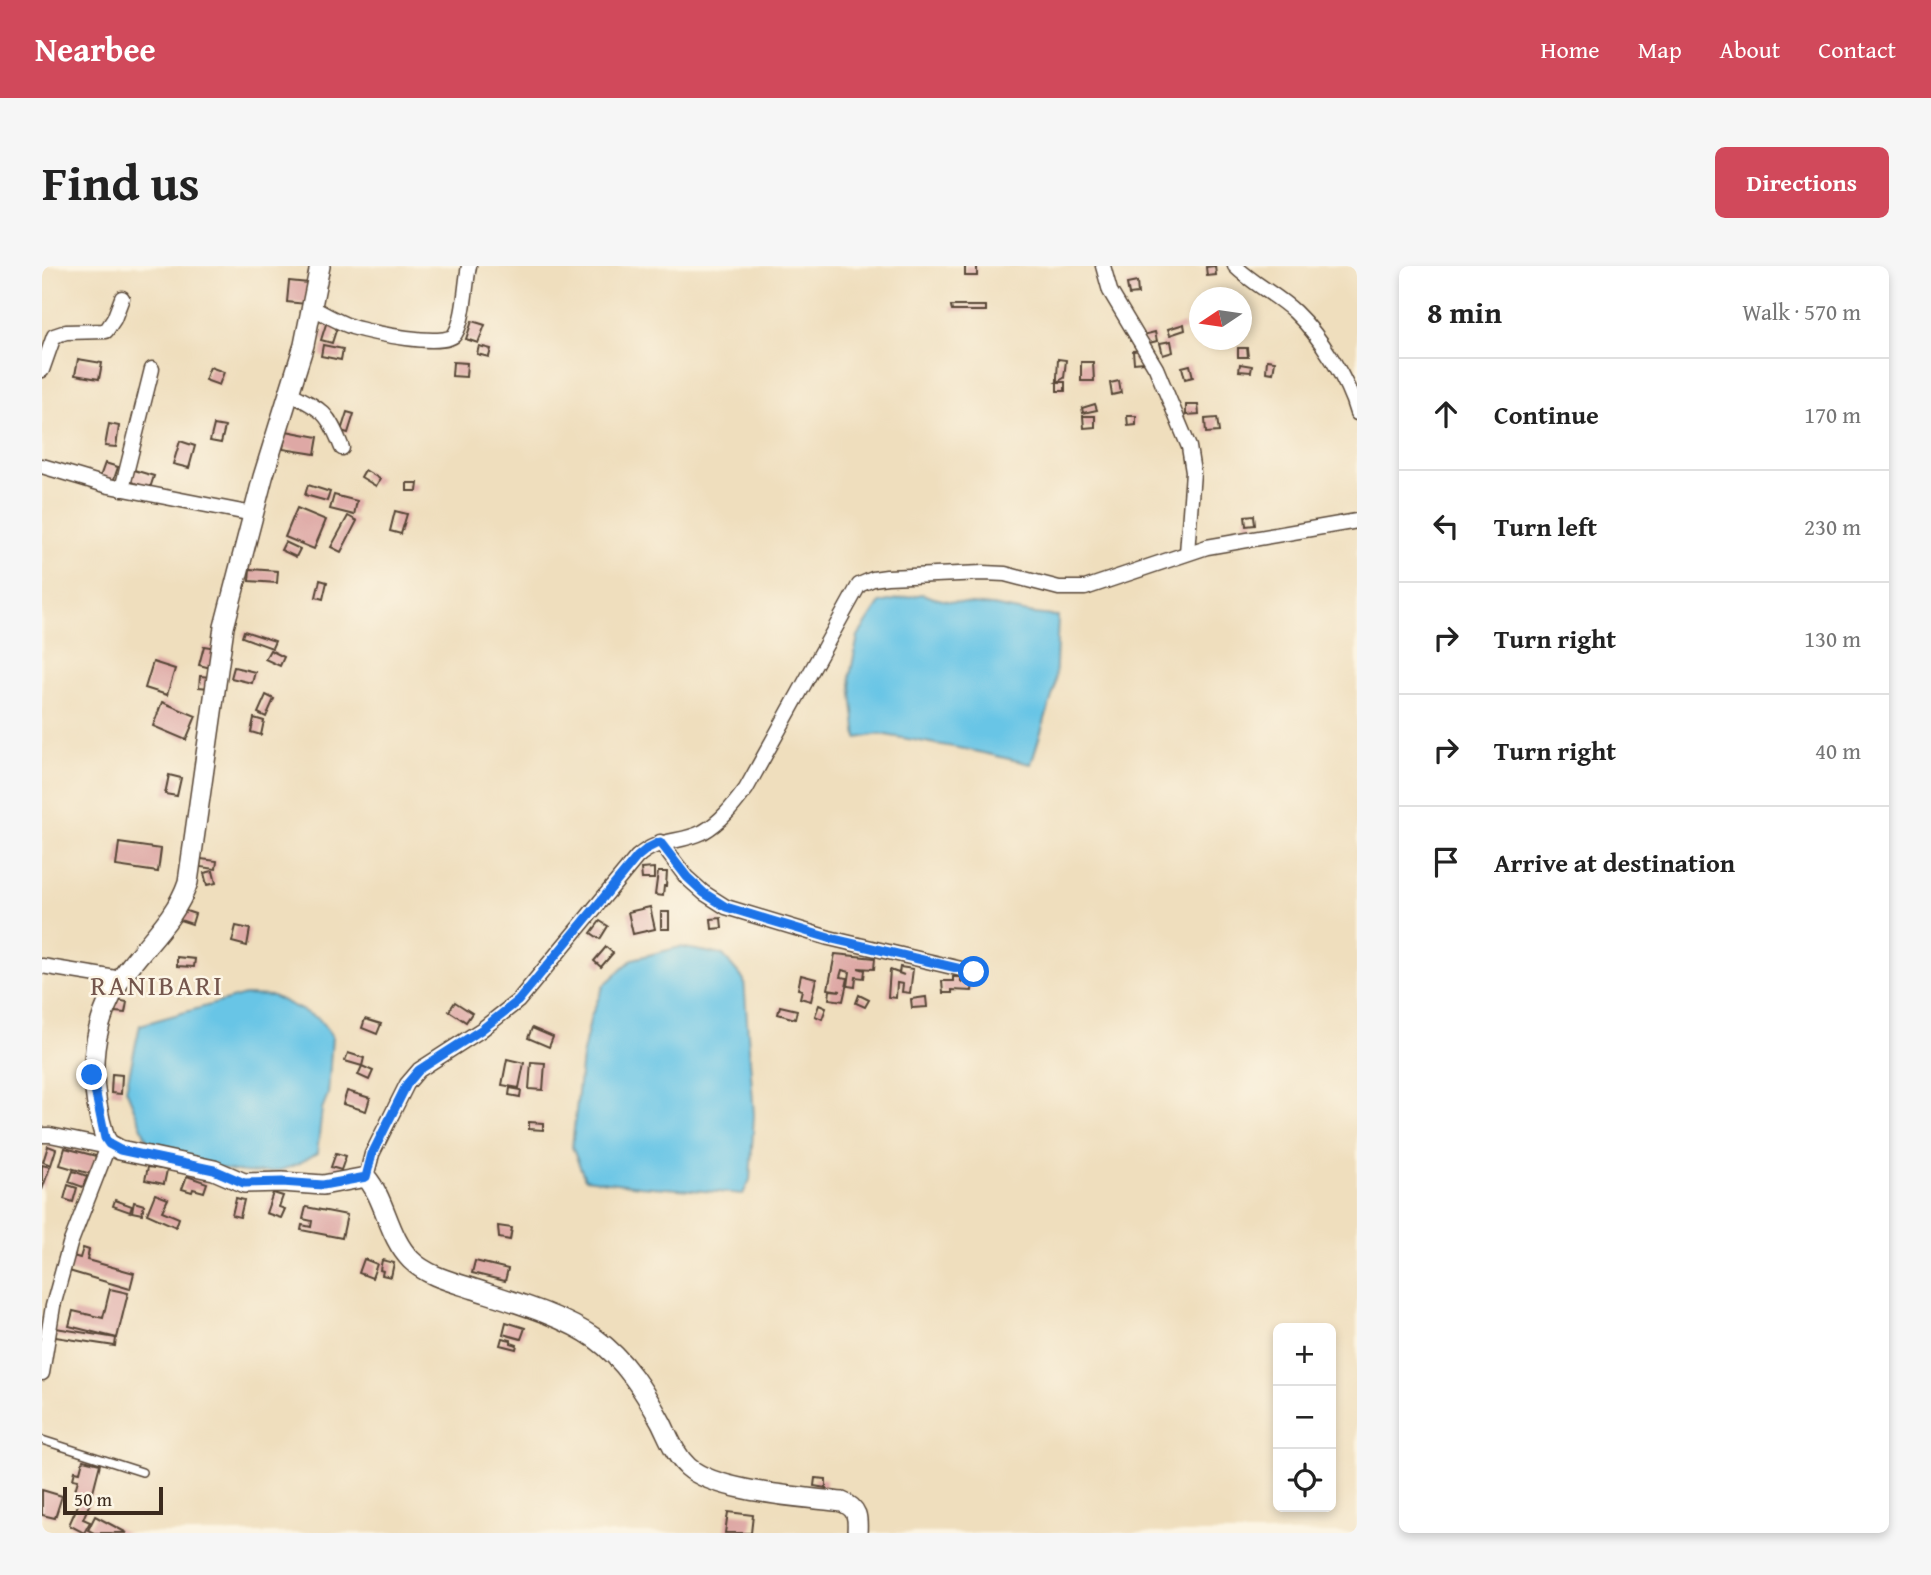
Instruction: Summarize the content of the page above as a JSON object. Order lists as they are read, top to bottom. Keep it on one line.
{"districts":["RANIBARI"],"scale_bar":"50 m","north":"left","page":{"header":"Nearbee","nav":["Home","Map","About","Contact"],"title":"Find us","buttons":"Directions","heading":["8 min","Walk · 570 m"],"list":[["Continue","170 m"],["Turn left","230 m"],["Turn right","130 m"],["Turn right","40 m"],"Arrive at destination"],"map_buttons":["+","−"],"scale":"50 m"}}
